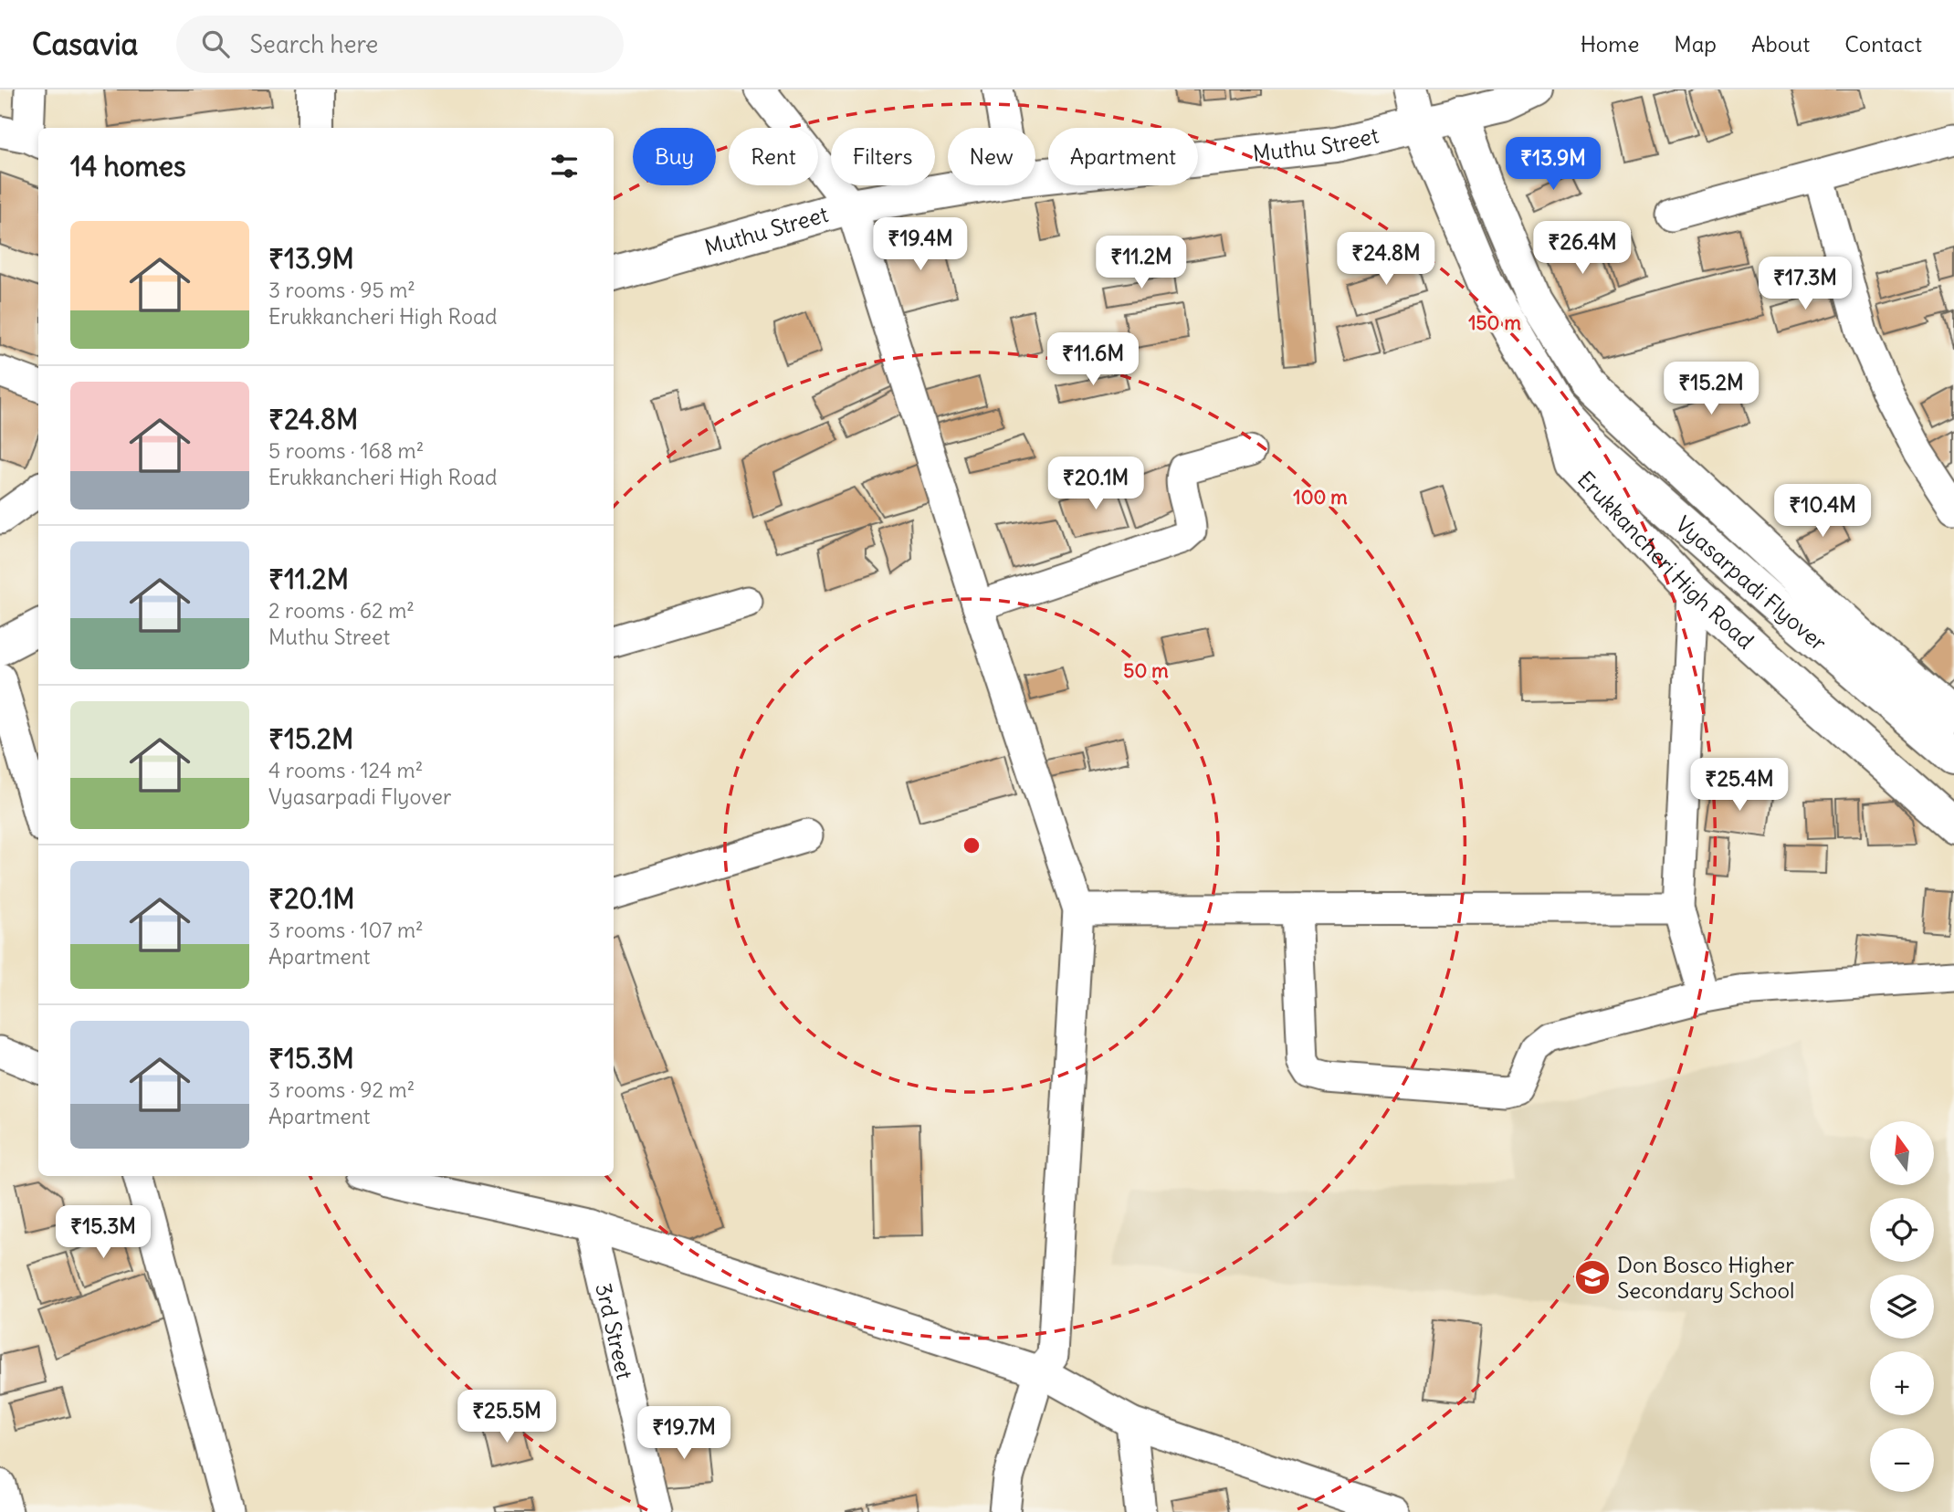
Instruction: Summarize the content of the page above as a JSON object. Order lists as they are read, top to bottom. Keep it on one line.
{"streets":{"main road":["Muthu Street","Erukkancheri High Road","Vyasarpadi Flyover"],"street":["3rd Street"]},"crossings":[["Muthu Street","Erukkancheri High Road"],["Erukkancheri High Road","Vyasarpadi Flyover"]],"places":{"school or university":["Don Bosco Higher Secondary School"]},"north":"top","page":{"header":"Casavia","search":"Search here","nav":["Home","Map","About","Contact"],"chip":["Buy","Rent","Filters","New","Apartment"],"heading":"14 homes","price":["₹13.9M","₹19.4M","₹26.4M","₹24.8M","₹11.2M","₹17.3M","₹11.6M","₹15.2M","₹20.1M","₹10.4M","₹25.4M","₹15.3M","₹25.5M","₹19.7M"],"list":[{"name":"₹13.9M","note":"3 rooms · 95 m² · Erukkancheri High Road"},{"name":"₹24.8M","note":"5 rooms · 168 m² · Erukkancheri High Road"},{"name":"₹11.2M","note":"2 rooms · 62 m² · Muthu Street"},{"name":"₹15.2M","note":"4 rooms · 124 m² · Vyasarpadi Flyover"},{"name":"₹20.1M","note":"3 rooms · 107 m² · Apartment"},{"name":"₹15.3M","note":"3 rooms · 92 m² · Apartment"}],"map_buttons":["+","−"]},"rings":["150 m","100 m","50 m"]}
